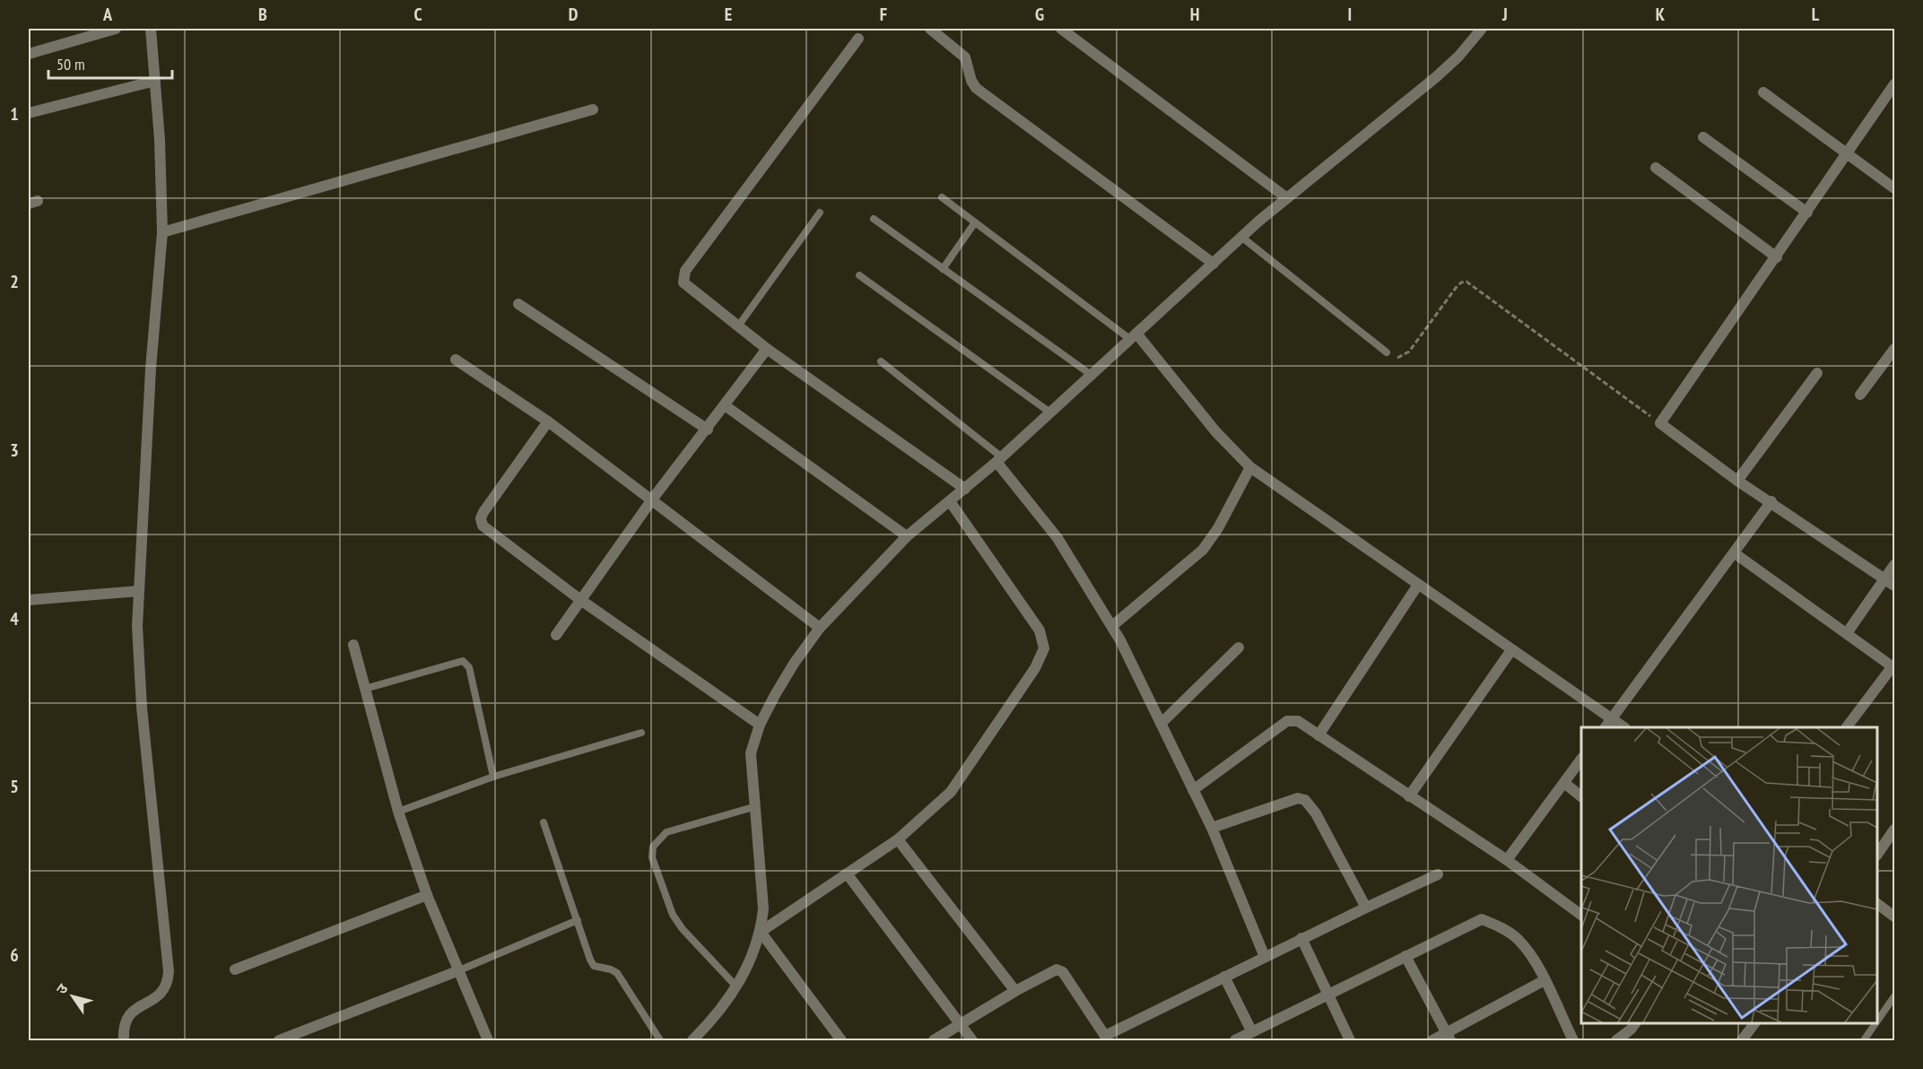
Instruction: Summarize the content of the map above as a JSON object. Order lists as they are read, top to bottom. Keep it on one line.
{"scale_bar":"50 m","north":"top left","grid":{"columns":["A","B","C","D","E","F","G","H","I","J","K","L"],"rows":["1","2","3","4","5","6"]}}
